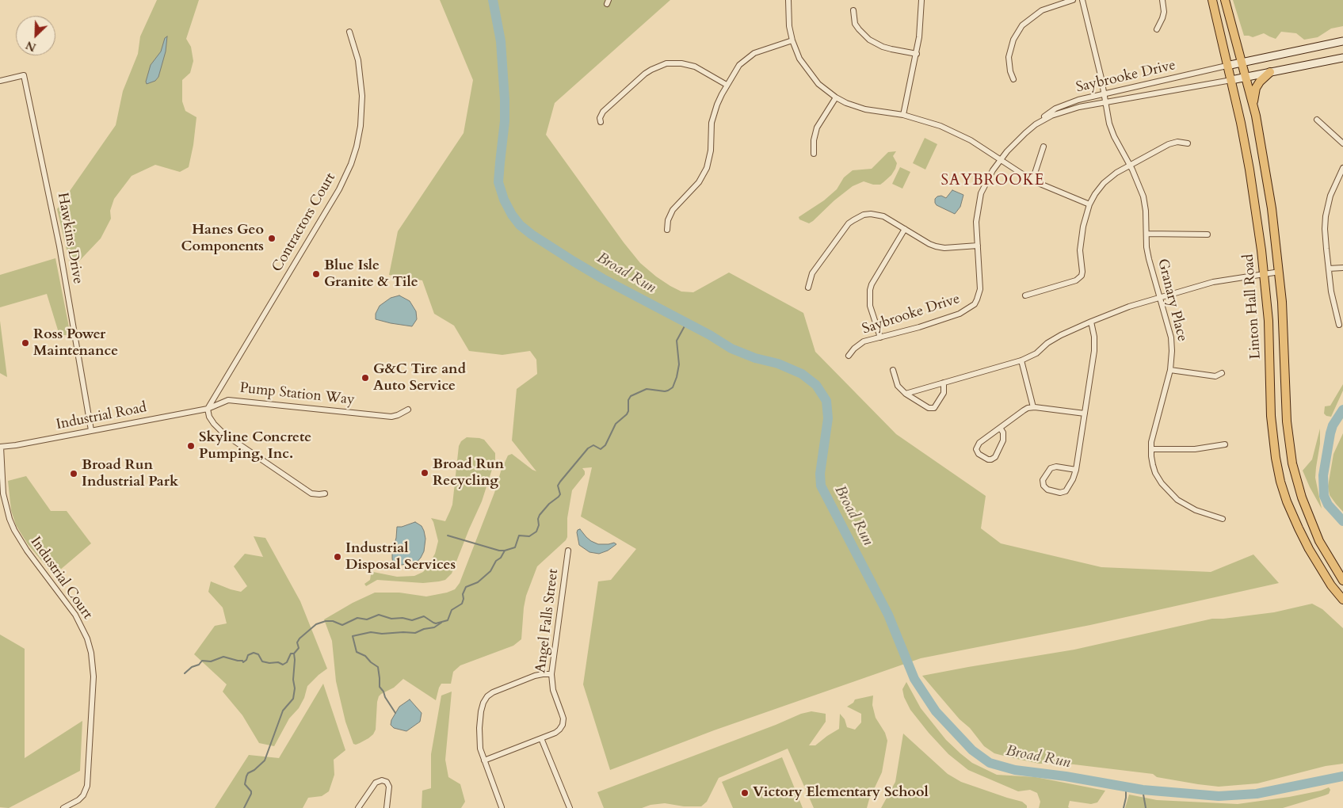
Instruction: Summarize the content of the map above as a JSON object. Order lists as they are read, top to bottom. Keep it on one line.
{"streets":{"main road":["Linton Hall Road"],"street":["Saybrooke Drive","Contractors Court","Hawkins Drive","Granary Place","Pump Station Way","Industrial Road","Industrial Court","Angel Falls Street"]},"crossings":[["Saybrooke Drive","Granary Place"],["Saybrooke Drive","Linton Hall Road"],["Contractors Court","Pump Station Way"],["Contractors Court","Industrial Road"],["Hawkins Drive","Industrial Road"],["Pump Station Way","Industrial Road"],["Industrial Road","Industrial Court"]],"districts":["SAYBROOKE"],"water":["Broad Run"],"places":["Hanes Geo Components","Blue Isle Granite & Tile","Ross Power Maintenance","G&C Tire and Auto Service","Skyline Concrete Pumping, Inc.","Broad Run Recycling","Broad Run Industrial Park","Industrial Disposal Services","Victory Elementary School"],"north":"bottom left"}
